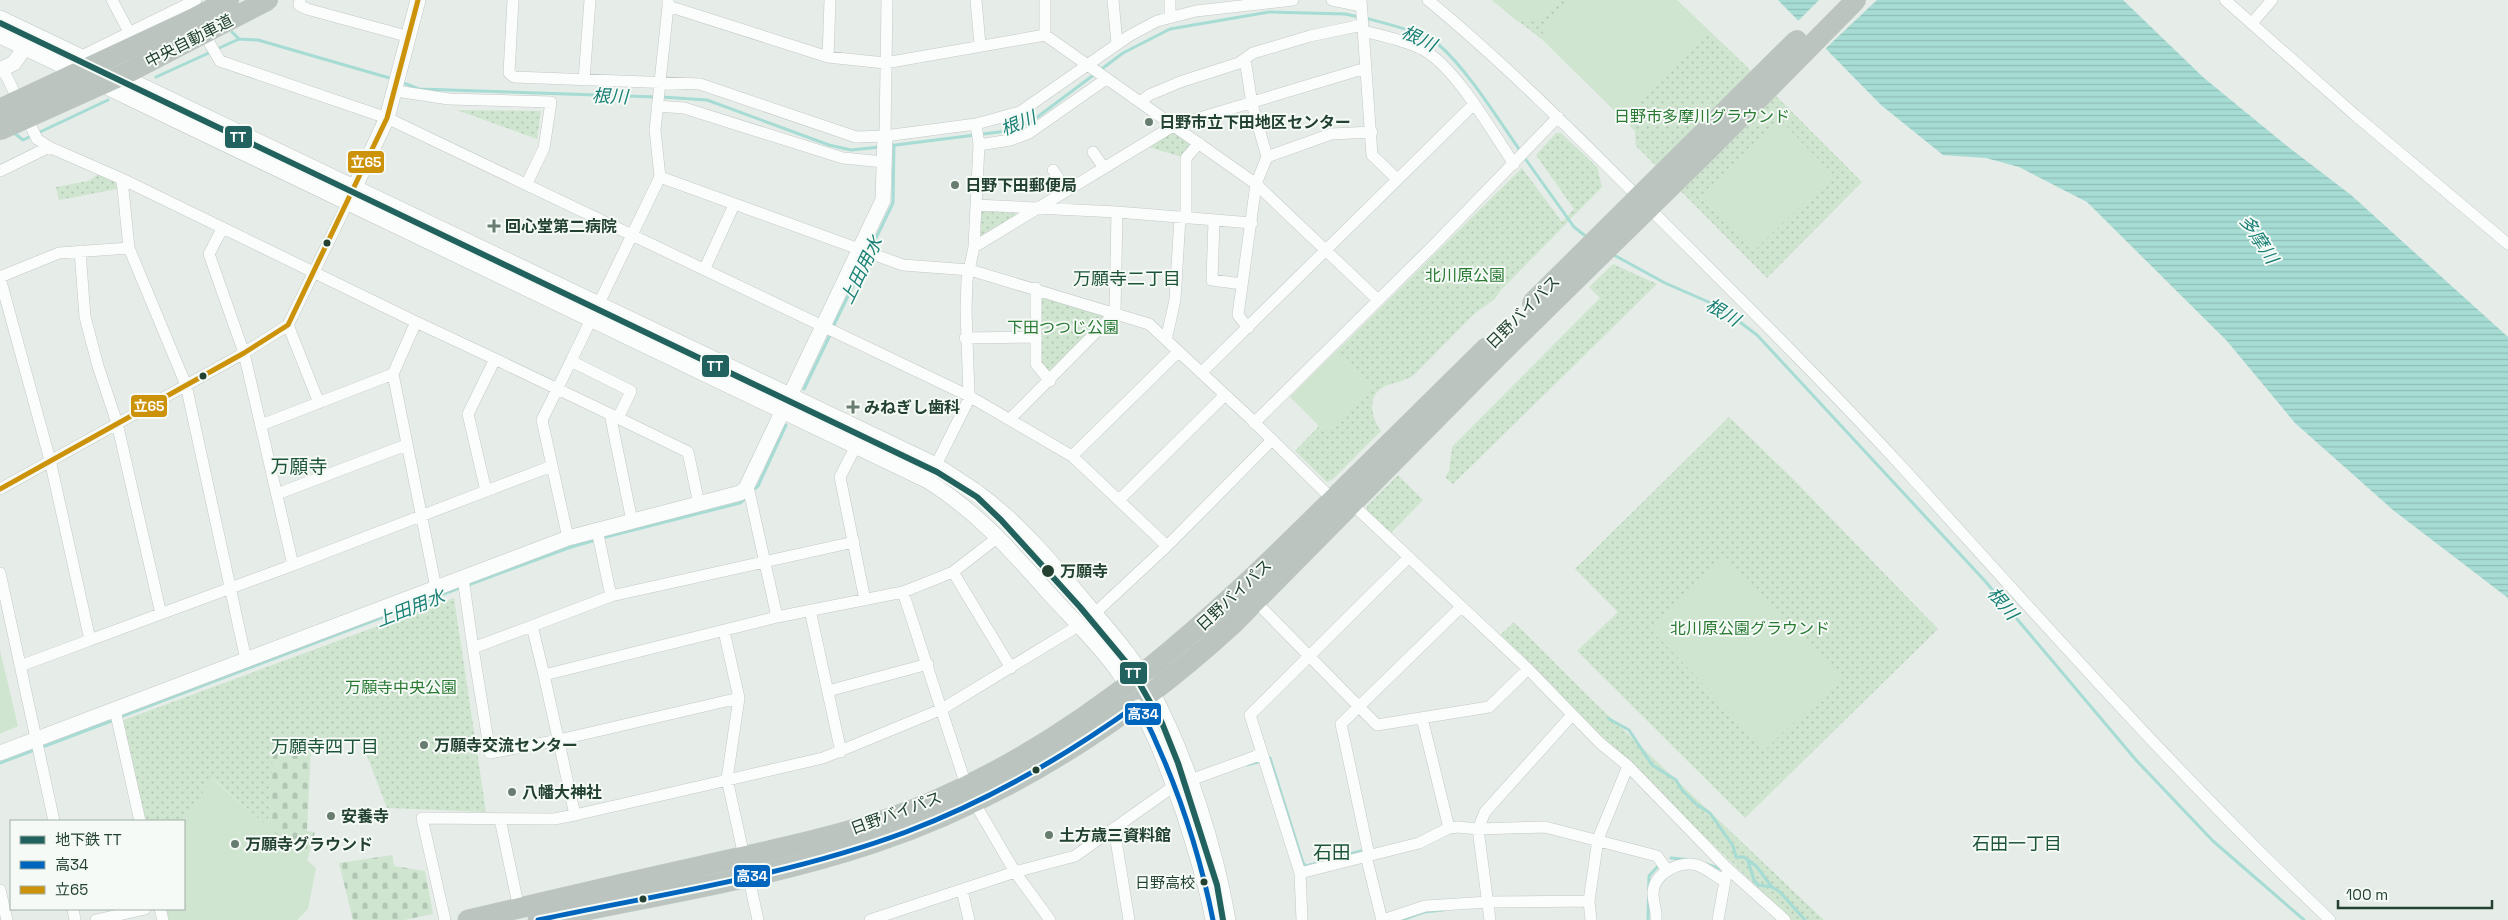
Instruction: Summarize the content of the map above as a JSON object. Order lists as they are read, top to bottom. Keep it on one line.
{"streets":{"highway":["中央自動車道","日野バイパス"]},"districts":["万願寺二丁目","万願寺","万願寺四丁目","石田一丁目","石田"],"water":["根川","多摩川","上田用水"],"parks":["日野市多摩川グラウンド","北川原公園","下田つつじ公園","北川原公園グラウンド","万願寺中央公園"],"places":{"other":["日野市立下田地区センター","日野下田郵便局","万願寺","万願寺交流センター","八幡大神社","安養寺","土方歳三資料館","万願寺グラウンド","日野高校"],"health":["回心堂第二病院","みねぎし歯科"]},"lines":["transit line 立65","metro line TT","transit line 高34"],"legend":["地下鉄 TT","高34","立65"],"scale_bar":"100 m"}
